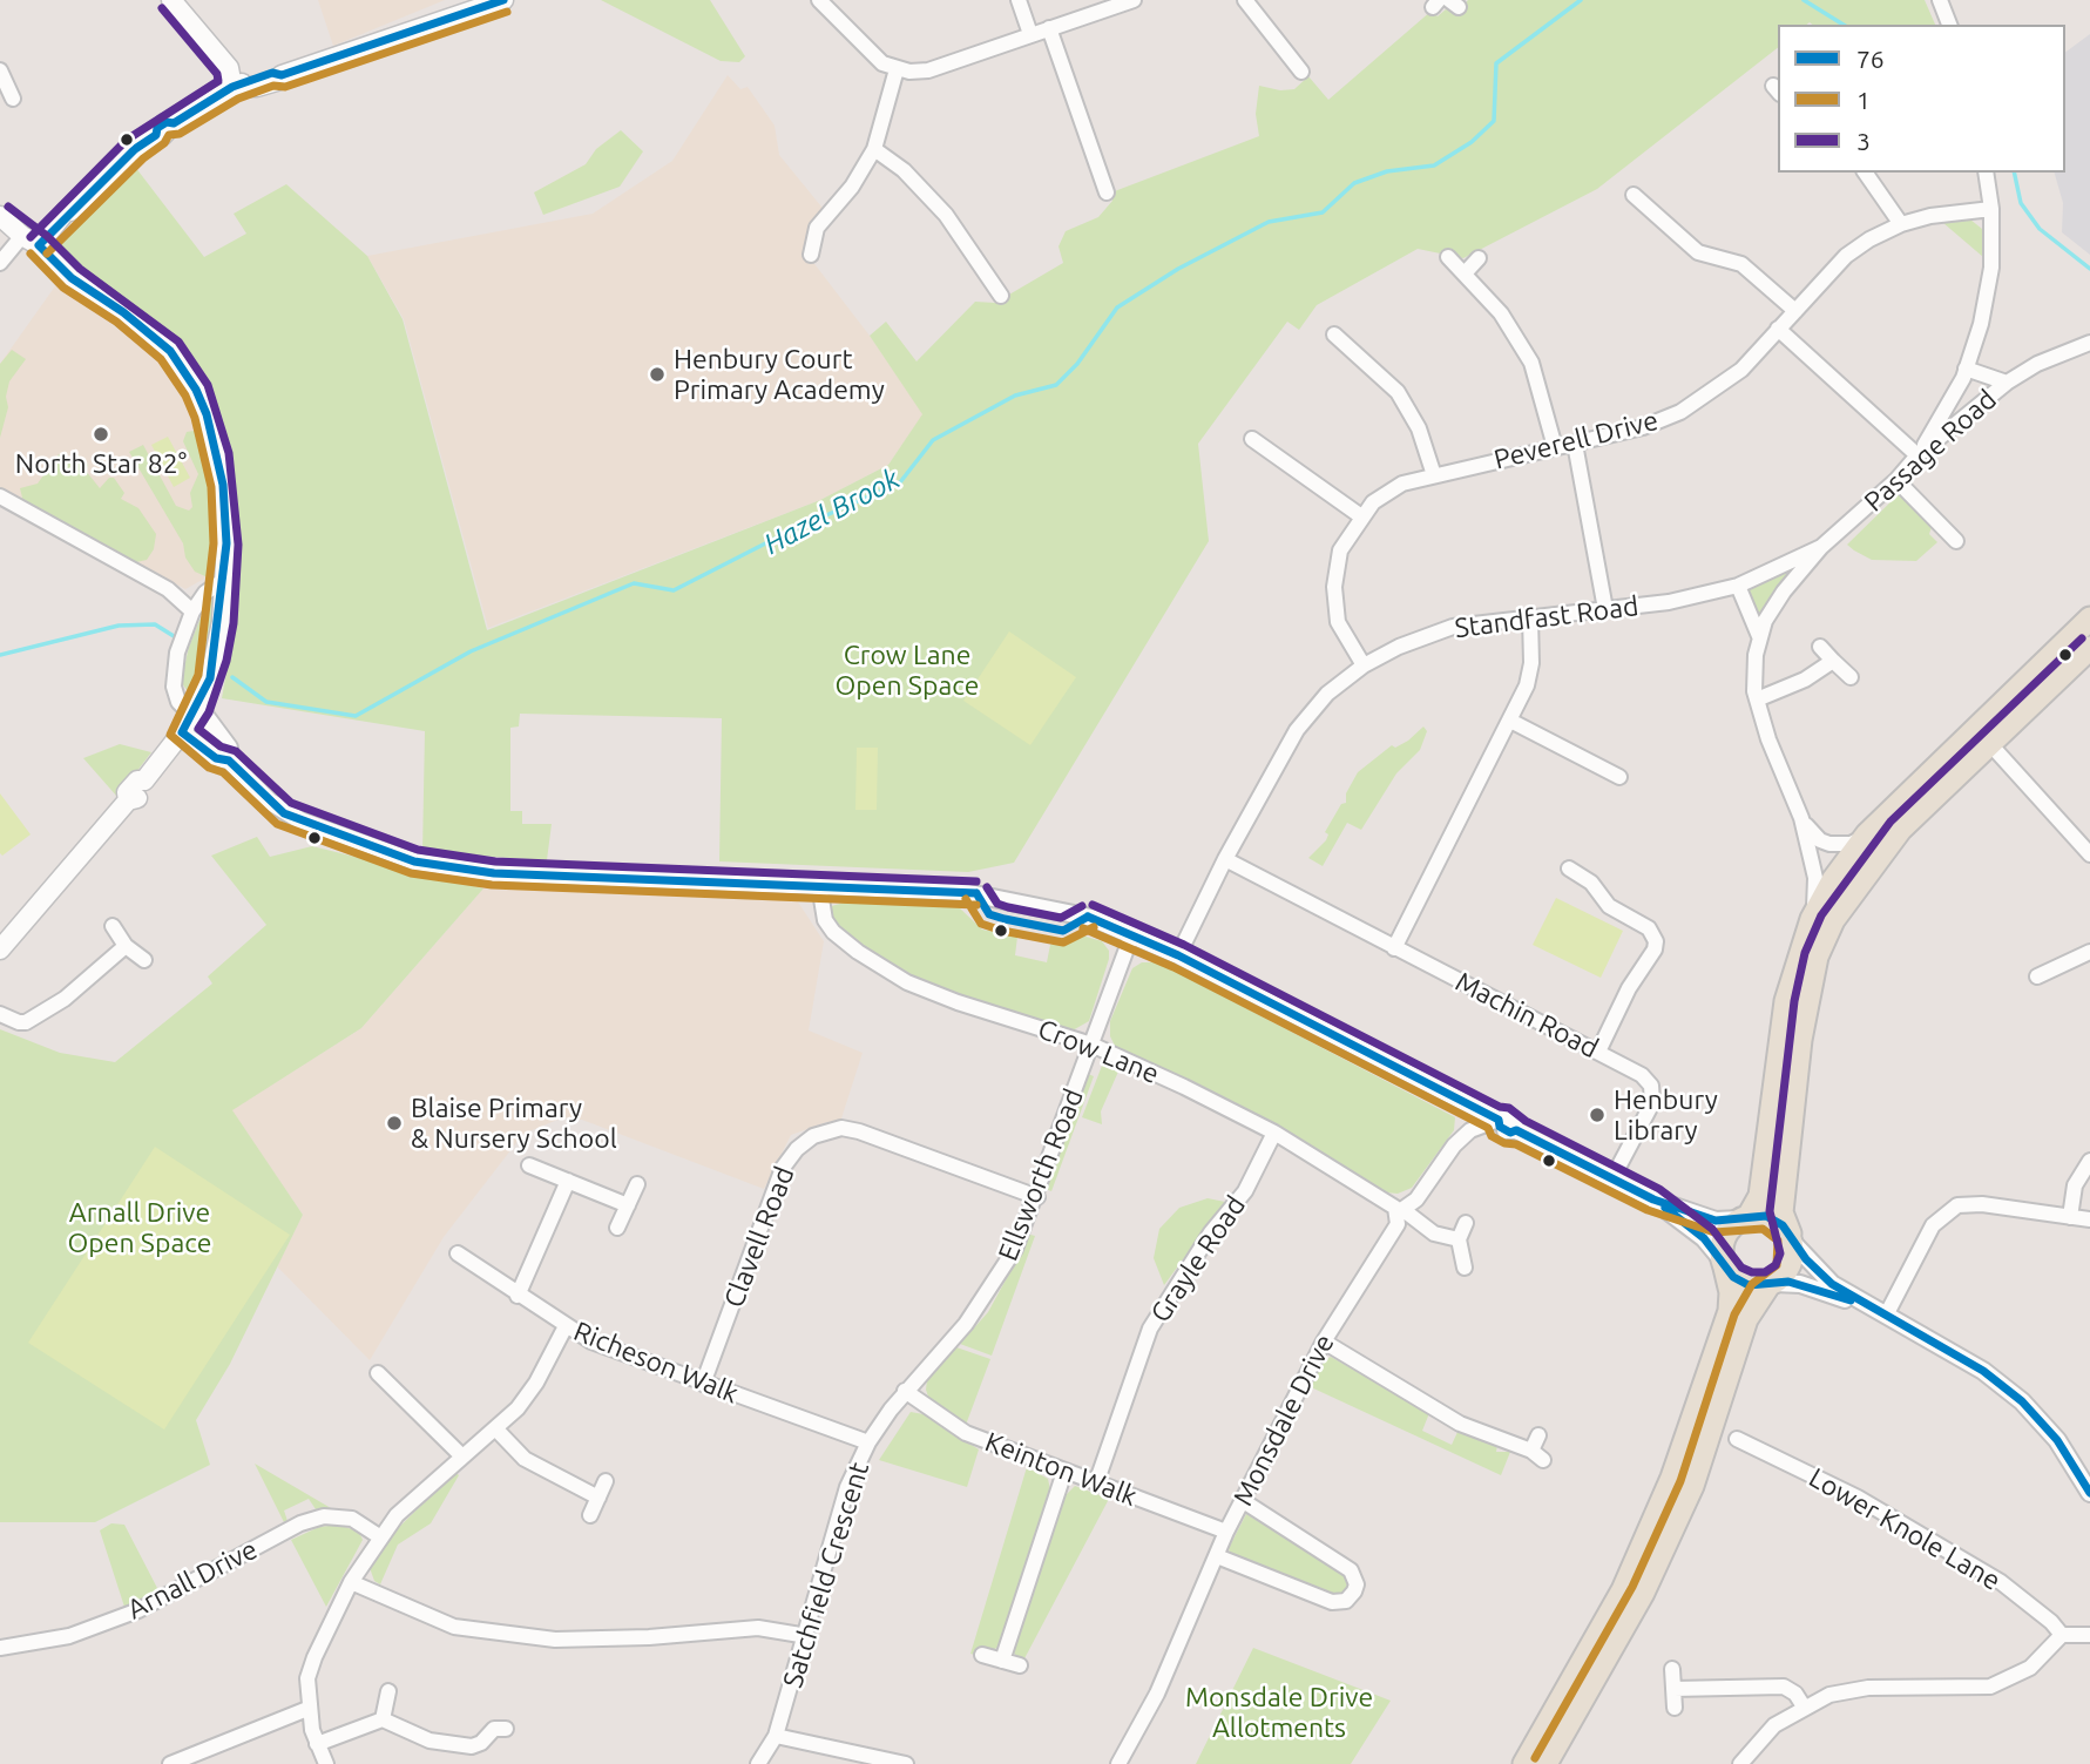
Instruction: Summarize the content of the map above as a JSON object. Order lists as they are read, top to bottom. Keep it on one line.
{"streets":{"main road":["Passage Road"],"street":["Peverell Drive","Standfast Road","Machin Road","Crow Lane","Ellsworth Road","Clavell Road","Grayle Road","Richeson Walk","Monsdale Drive","Keinton Walk","Lower Knole Lane","Satchfield Crescent","Arnall Drive"]},"crossings":[["Peverell Drive","Standfast Road"],["Passage Road","Standfast Road"],["Standfast Road","Machin Road"],["Crow Lane","Ellsworth Road"],["Crow Lane","Grayle Road"],["Crow Lane","Monsdale Drive"],["Ellsworth Road","Clavell Road"],["Ellsworth Road","Keinton Walk"],["Ellsworth Road","Satchfield Crescent"],["Clavell Road","Richeson Walk"],["Grayle Road","Keinton Walk"],["Richeson Walk","Satchfield Crescent"],["Monsdale Drive","Keinton Walk"],["Keinton Walk","Satchfield Crescent"]],"water":["Hazel Brook"],"parks":["Crow Lane Open Space","Arnall Drive Open Space","Monsdale Drive Allotments"],"places":["Henbury Court Primary Academy","North Star 82°","Henbury Library","Blaise Primary & Nursery School"],"lines":["transit line 76","transit line 3","transit line 1"],"legend":["76","1","3"]}
